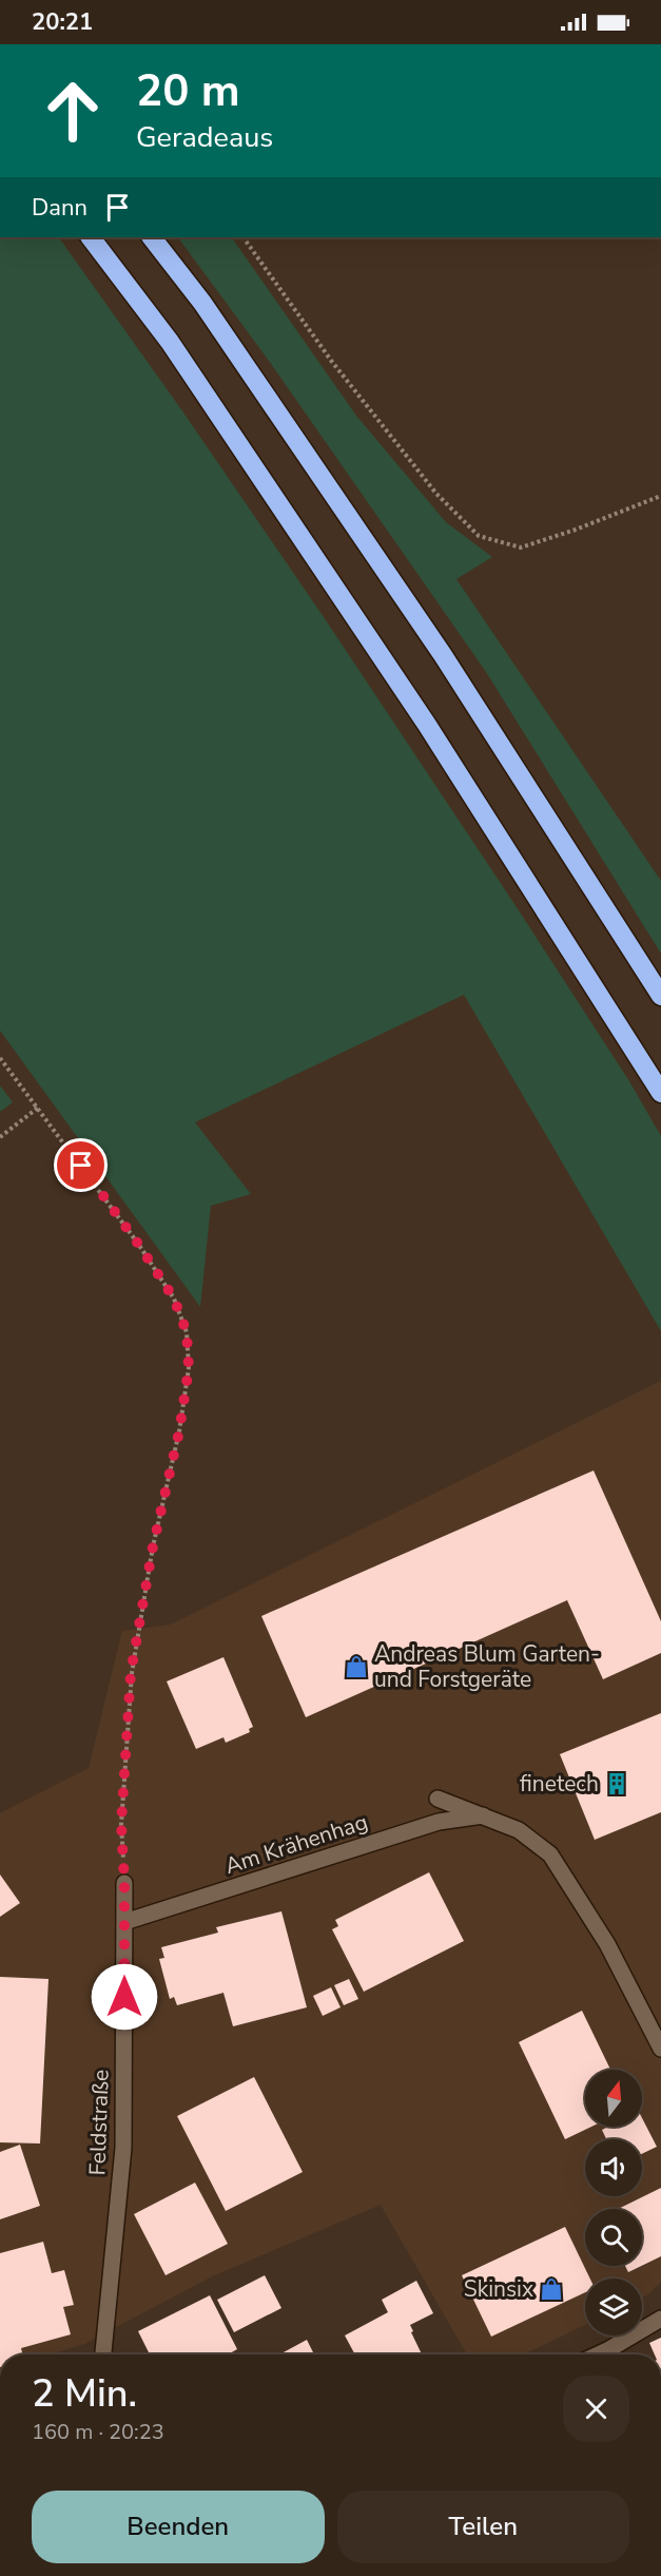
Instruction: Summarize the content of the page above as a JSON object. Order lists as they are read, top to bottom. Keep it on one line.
{"streets":{"street":["Am Krähenhag","Feldstraße"]},"crossings":[["Am Krähenhag","Feldstraße"]],"places":{"shop":["Andreas Blum Garten- und Forstgeräte","Skinsix"],"building":["finetech"]},"north":"top","page":{"status":"20:21","turn":["20 m","Geradeaus"],"then":"Dann","heading":["2 Min.","160 m · 20:23"],"buttons":["Beenden","Teilen"]}}
